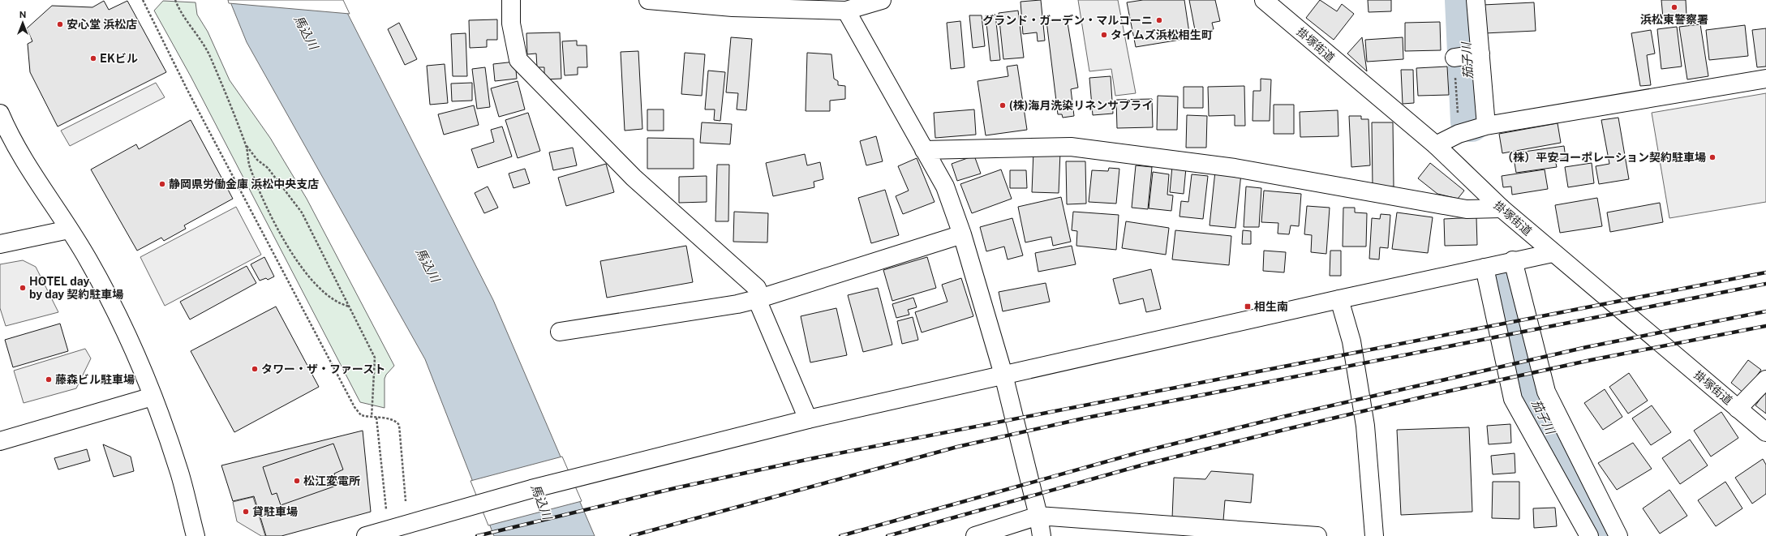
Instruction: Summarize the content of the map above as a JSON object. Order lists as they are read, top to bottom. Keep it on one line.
{"streets":{"main road":["掛塚街道"]},"water":["馬込川","茄子川"],"places":{"other":["浜松東警察署","グランド・ガーデン・マルコーニ","安心堂 浜松店","タイムズ浜松相生町","EKビル","(株)海月洗染リネンサプライ","（株）平安コーポレーション契約駐車場","静岡県労働金庫 浜松中央支店","HOTEL day by day 契約駐車場","タワー・ザ・ファースト","藤森ビル駐車場","松江変電所","貸駐車場"],"transit":["相生南"]},"north":"top"}
